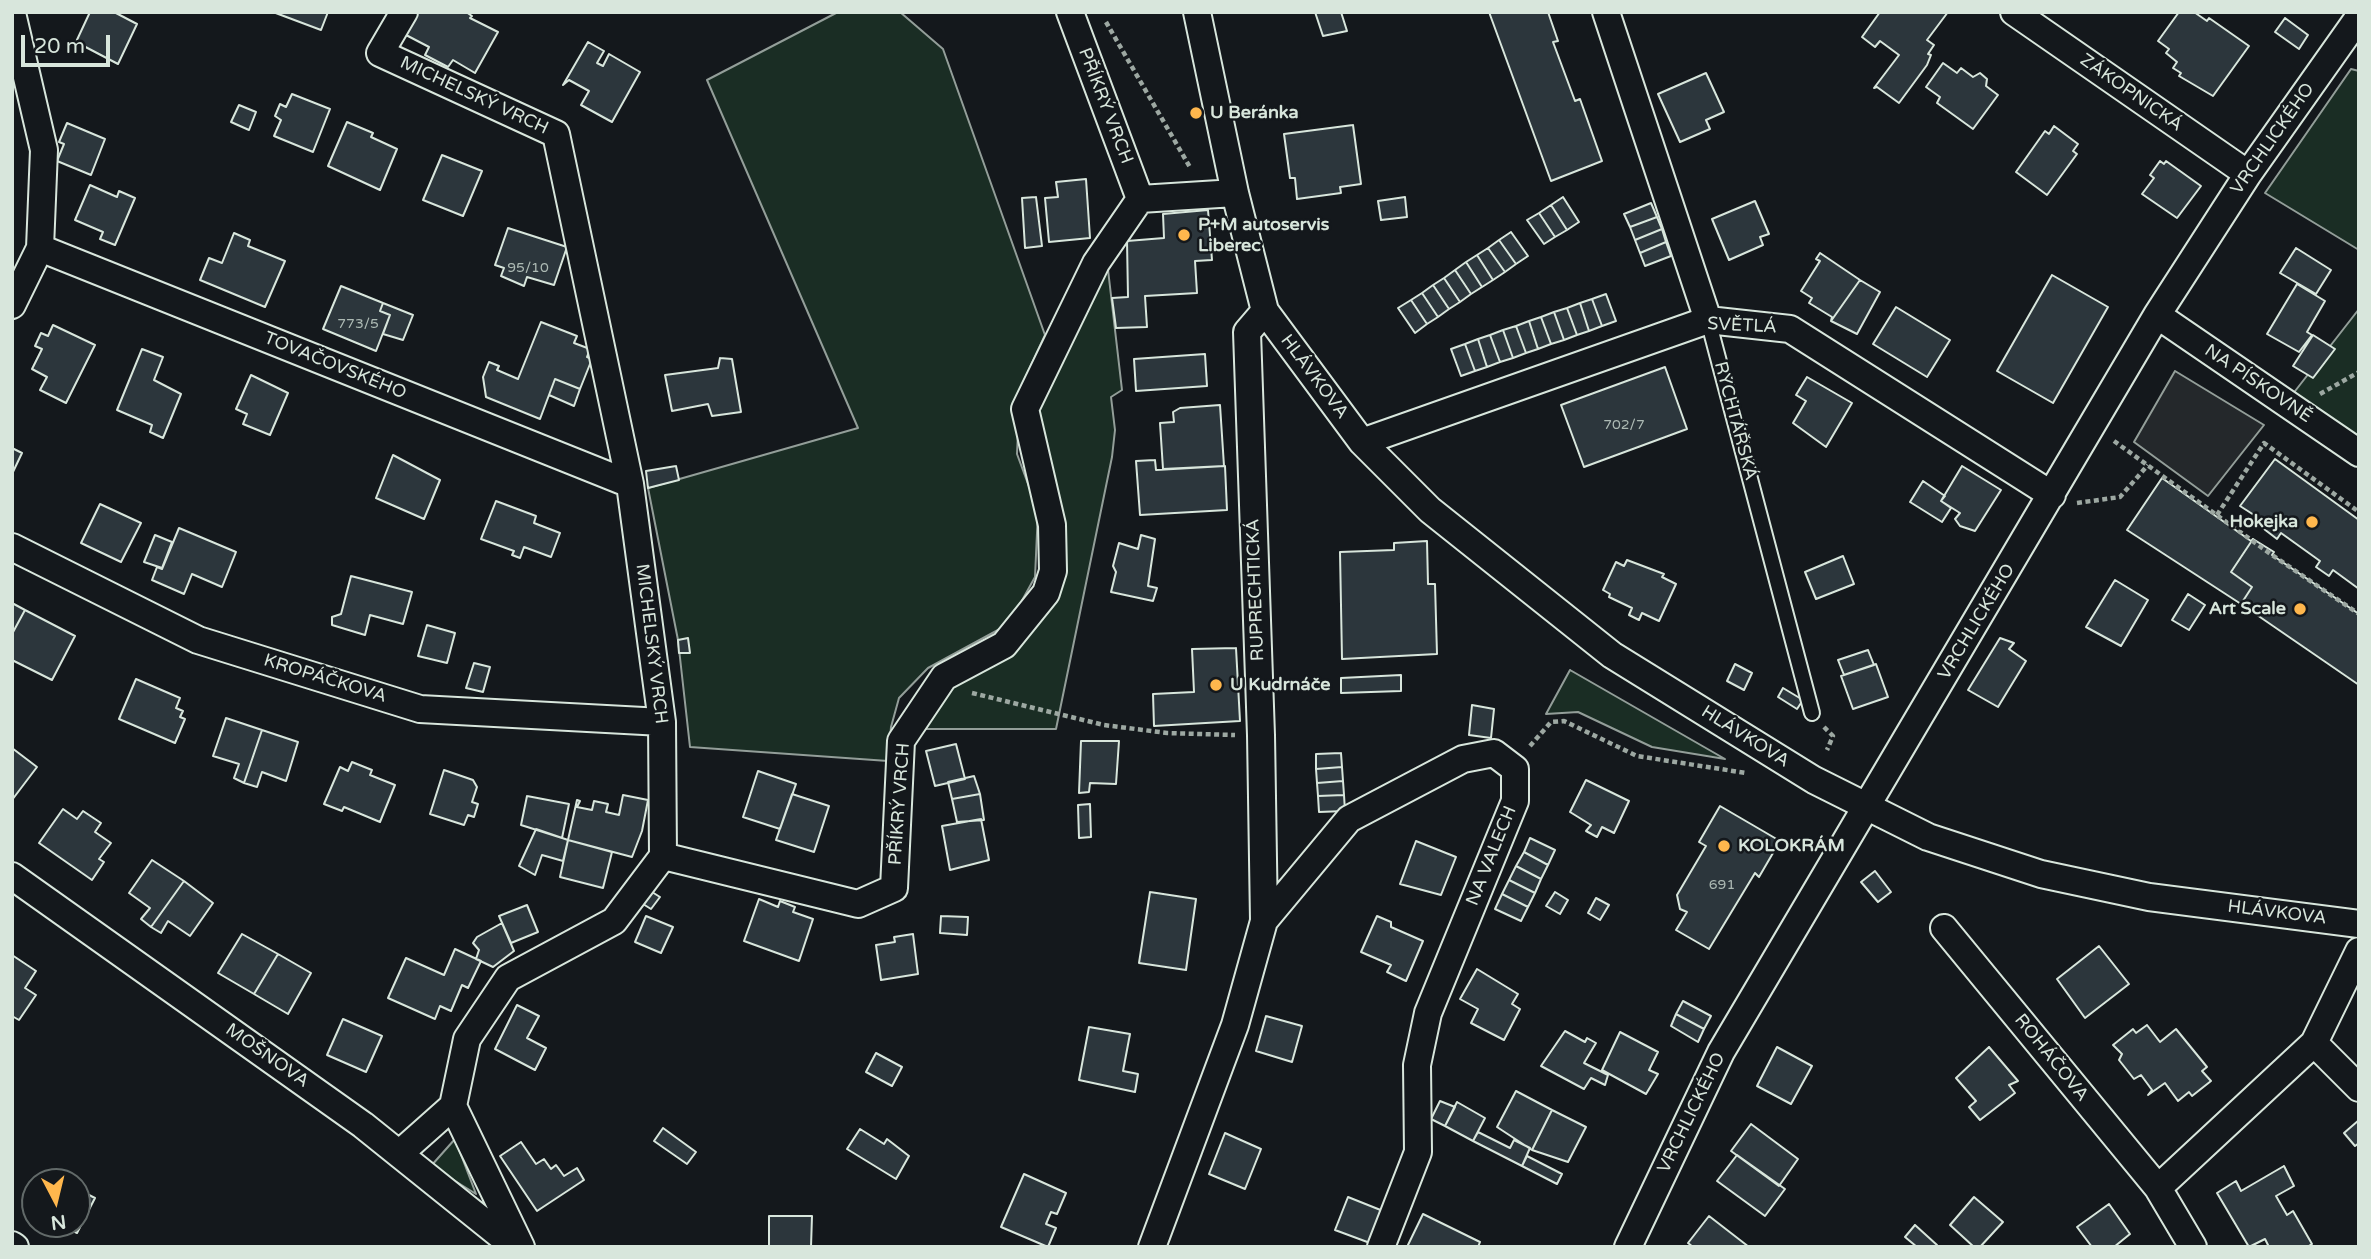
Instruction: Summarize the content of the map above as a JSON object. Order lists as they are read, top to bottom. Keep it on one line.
{"streets":{"street":["ZÁKOPNICKÁ","MICHELSKÝ VRCH","PŘÍKRÝ VRCH","VRCHLICKÉHO","SVĚTLÁ","TOVAČOVSKÉHO","HLÁVKOVA","NA PÍSKOVNĚ","RYCHTÁŘSKÁ","RUPRECHTICKÁ","KROPÁČKOVA","NA VALECH","MOŠNOVA","ROHÁČOVA"]},"crossings":[["ZÁKOPNICKÁ","VRCHLICKÉHO"],["MICHELSKÝ VRCH","PŘÍKRÝ VRCH"],["MICHELSKÝ VRCH","TOVAČOVSKÉHO"],["MICHELSKÝ VRCH","KROPÁČKOVA"],["VRCHLICKÉHO","SVĚTLÁ"],["VRCHLICKÉHO","HLÁVKOVA"],["VRCHLICKÉHO","NA PÍSKOVNĚ"],["SVĚTLÁ","HLÁVKOVA"],["SVĚTLÁ","RYCHTÁŘSKÁ"],["HLÁVKOVA","RUPRECHTICKÁ"]],"places":["U Beránka","P+M autoservis Liberec","Hokejka","Art Scale","U Kudrnáče","KOLOKRÁM"],"house_numbers":["95/10","773/5","702/7","691"],"scale_bar":"20 m","north":"bottom"}
